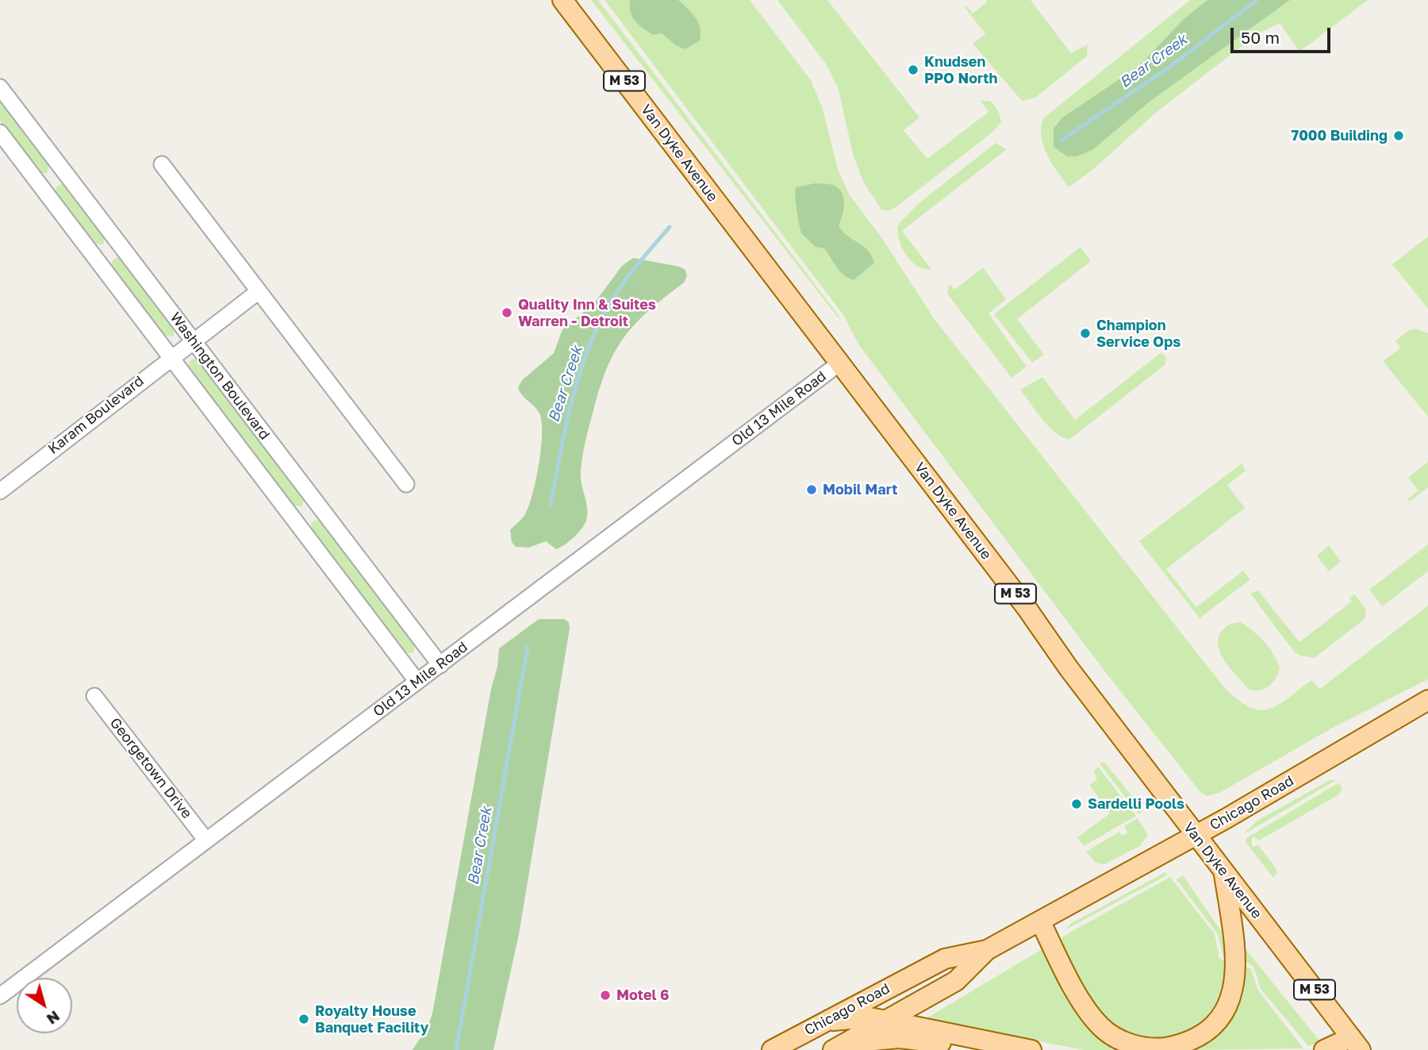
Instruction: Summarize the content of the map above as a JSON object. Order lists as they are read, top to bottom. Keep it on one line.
{"streets":{"main road":["M 53","Van Dyke Avenue","Chicago Road"],"street":["Washington Boulevard","Old 13 Mile Road","Karam Boulevard","Georgetown Drive"]},"crossings":[["Van Dyke Avenue","Old 13 Mile Road"],["Van Dyke Avenue","Chicago Road"],["Washington Boulevard","Old 13 Mile Road"],["Washington Boulevard","Karam Boulevard"],["Old 13 Mile Road","Georgetown Drive"]],"water":["Bear Creek"],"places":["Knudsen PPO North","7000 Building","Quality Inn & Suites Warren - Detroit","Champion Service Ops","Mobil Mart","Sardelli Pools","Motel 6","Royalty House Banquet Facility"],"scale_bar":"50 m","north":"bottom right"}
